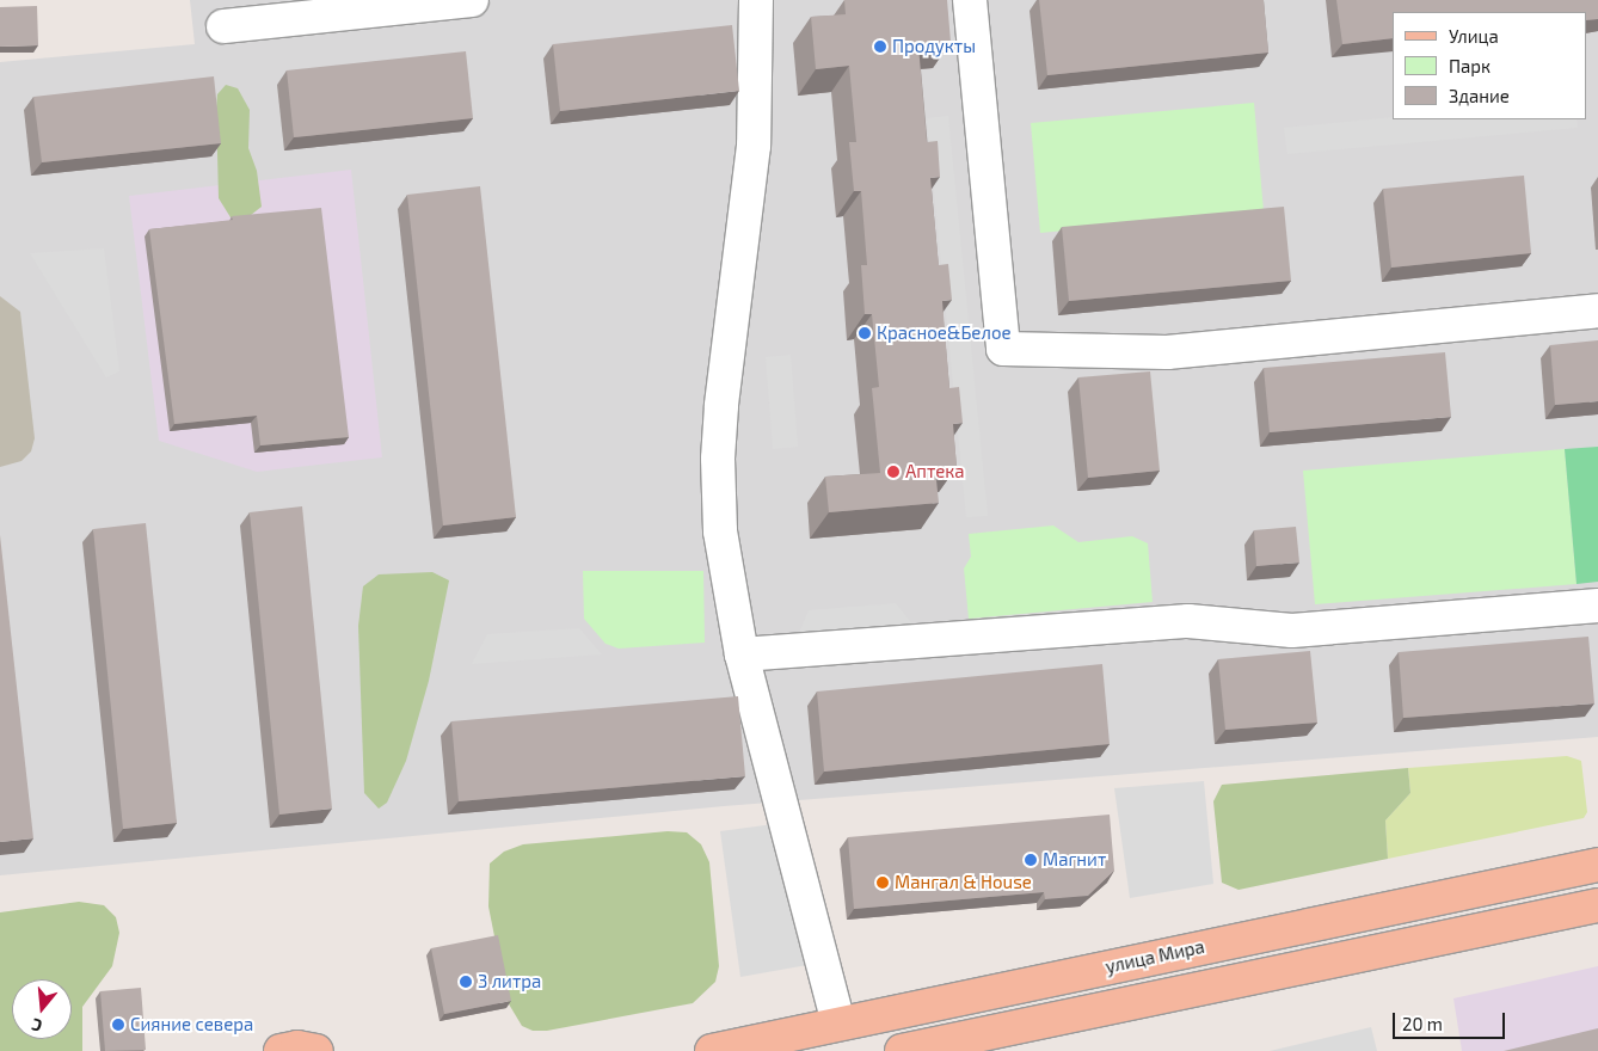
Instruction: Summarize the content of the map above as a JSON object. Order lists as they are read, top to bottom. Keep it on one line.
{"streets":{"main road":["улица Мира"]},"places":["Продукты","Красное&Белое","Аптека","Магнит","Мангал & House","3 литра","Сияние севера"],"legend":["Улица","Парк","Здание"],"scale_bar":"20 m","north":"bottom"}
